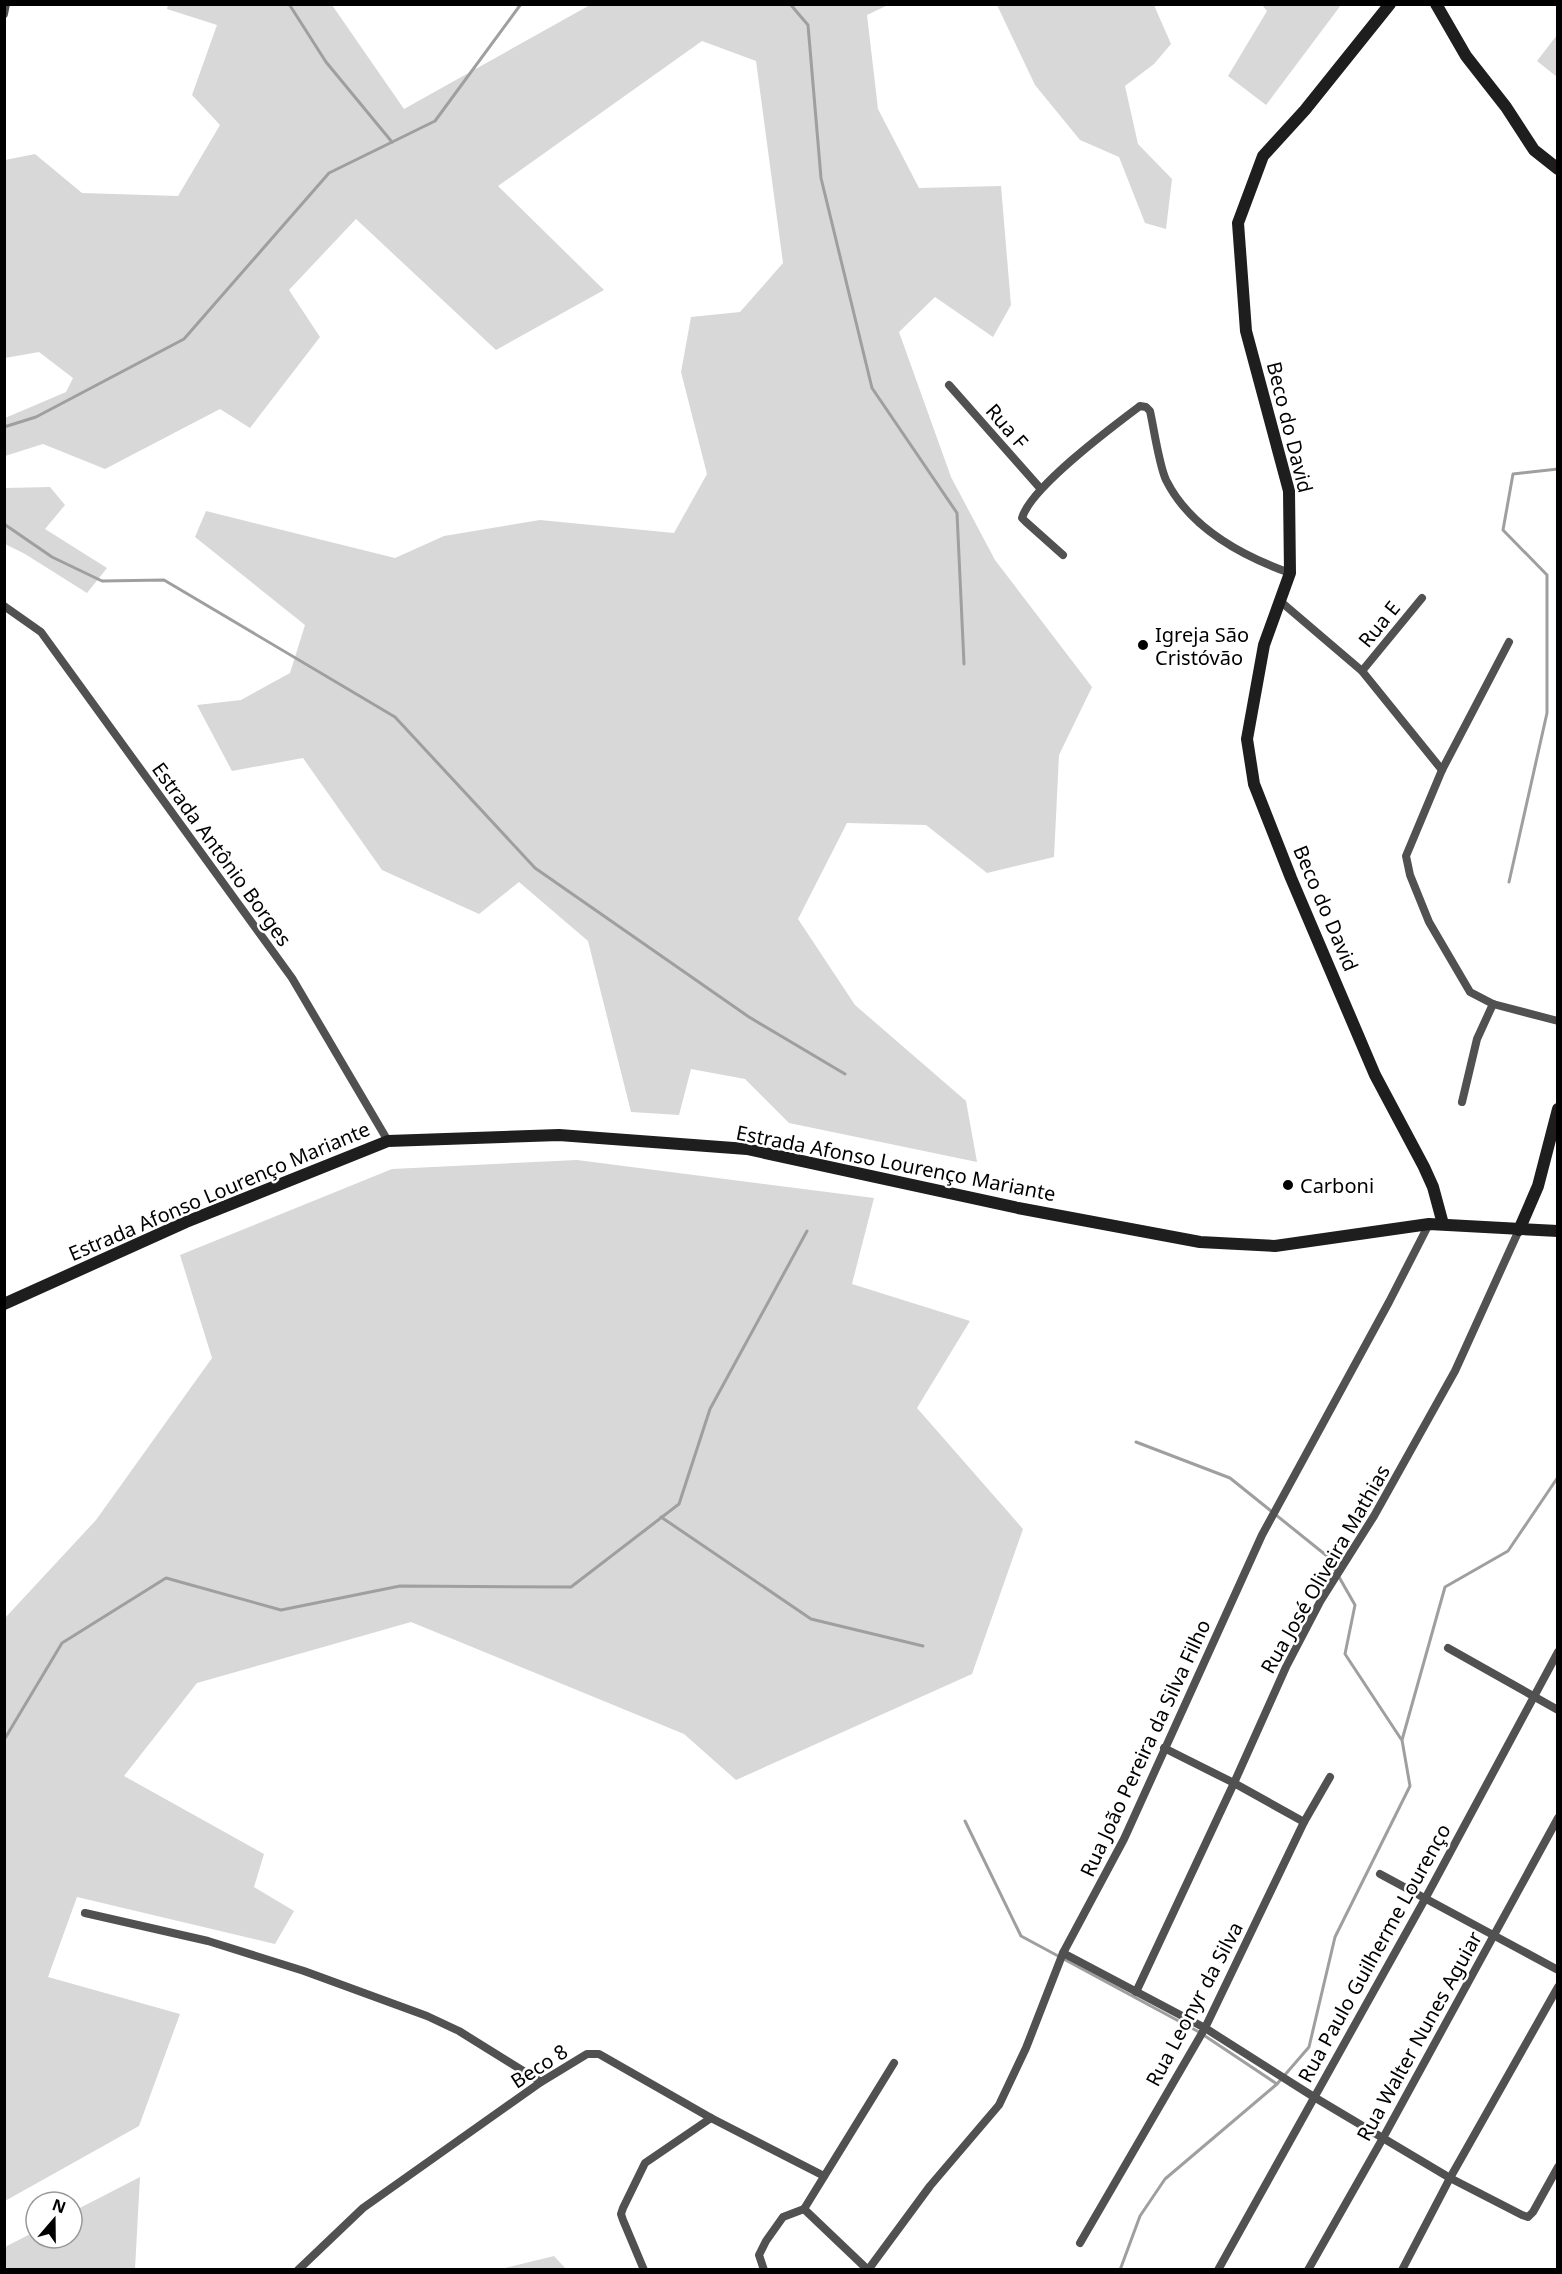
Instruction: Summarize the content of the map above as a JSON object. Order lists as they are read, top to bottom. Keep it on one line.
{"streets":{"main road":["Beco do David","Estrada Afonso Lourenço Mariante"],"street":["Rua F","Rua E","Estrada Antônio Borges","Rua José Oliveira Mathias","Rua João Pereira da Silva Filho","Rua Paulo Guilherme Lourenço","Rua Leonyr da Silva","Rua Walter Nunes Aguiar","Beco 8"]},"crossings":[["Beco do David","Estrada Afonso Lourenço Mariante"],["Estrada Antônio Borges","Estrada Afonso Lourenço Mariante"],["Estrada Afonso Lourenço Mariante","Rua José Oliveira Mathias"],["Estrada Afonso Lourenço Mariante","Rua João Pereira da Silva Filho"]],"places":["Igreja São Cristóvão","Carboni"],"north":"top"}
